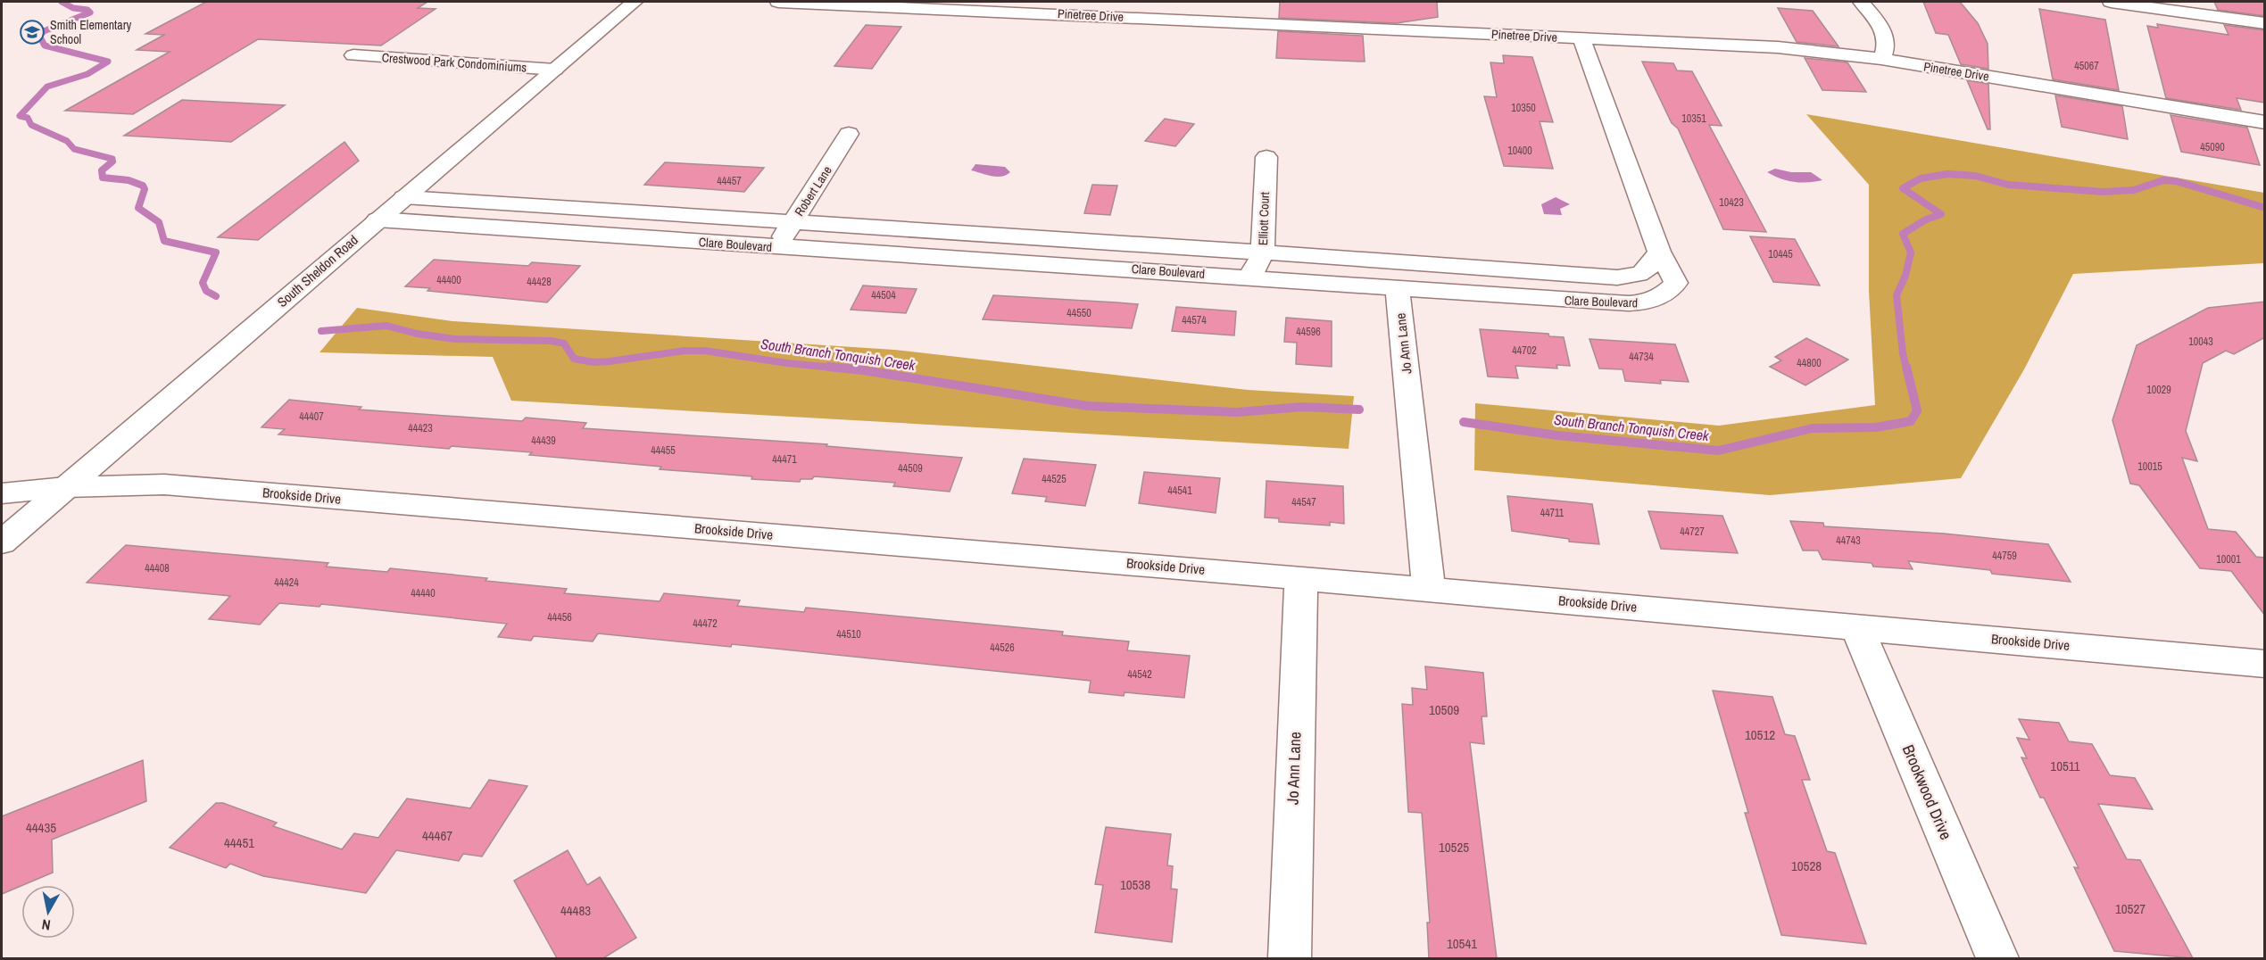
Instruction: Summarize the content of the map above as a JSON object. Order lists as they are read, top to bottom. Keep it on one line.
{"streets":{"street":["Pinetree Drive","Crestwood Park Condominiums","Robert Lane","Elliott Court","Clare Boulevard","South Sheldon Road","Jo Ann Lane","Brookside Drive","Brookwood Drive"]},"crossings":[["Crestwood Park Condominiums","South Sheldon Road"],["Robert Lane","Clare Boulevard"],["Elliott Court","Clare Boulevard"],["Clare Boulevard","South Sheldon Road"],["Clare Boulevard","Jo Ann Lane"],["South Sheldon Road","Brookside Drive"],["Jo Ann Lane","Brookside Drive"],["Brookside Drive","Brookwood Drive"]],"water":["South Branch Tonquish Creek"],"places":{"school or university":["Smith Elementary School"]},"house_numbers":["45067","10350","10351","45090","10400","44457","10423","10445","44400","44428","44504","44550","44574","44596","10043","44702","44734","44800","10029","44407","44423","44439","44455","44471","10015","44509","44525","44541","44547","44711","44727","44743","44759","10001","44408","44424","44440","44456","44472","44510","44526","44542","10509","10512","10511","44435","44467","44451","10525","10528","10538","10527","44483","10541"],"north":"bottom"}
